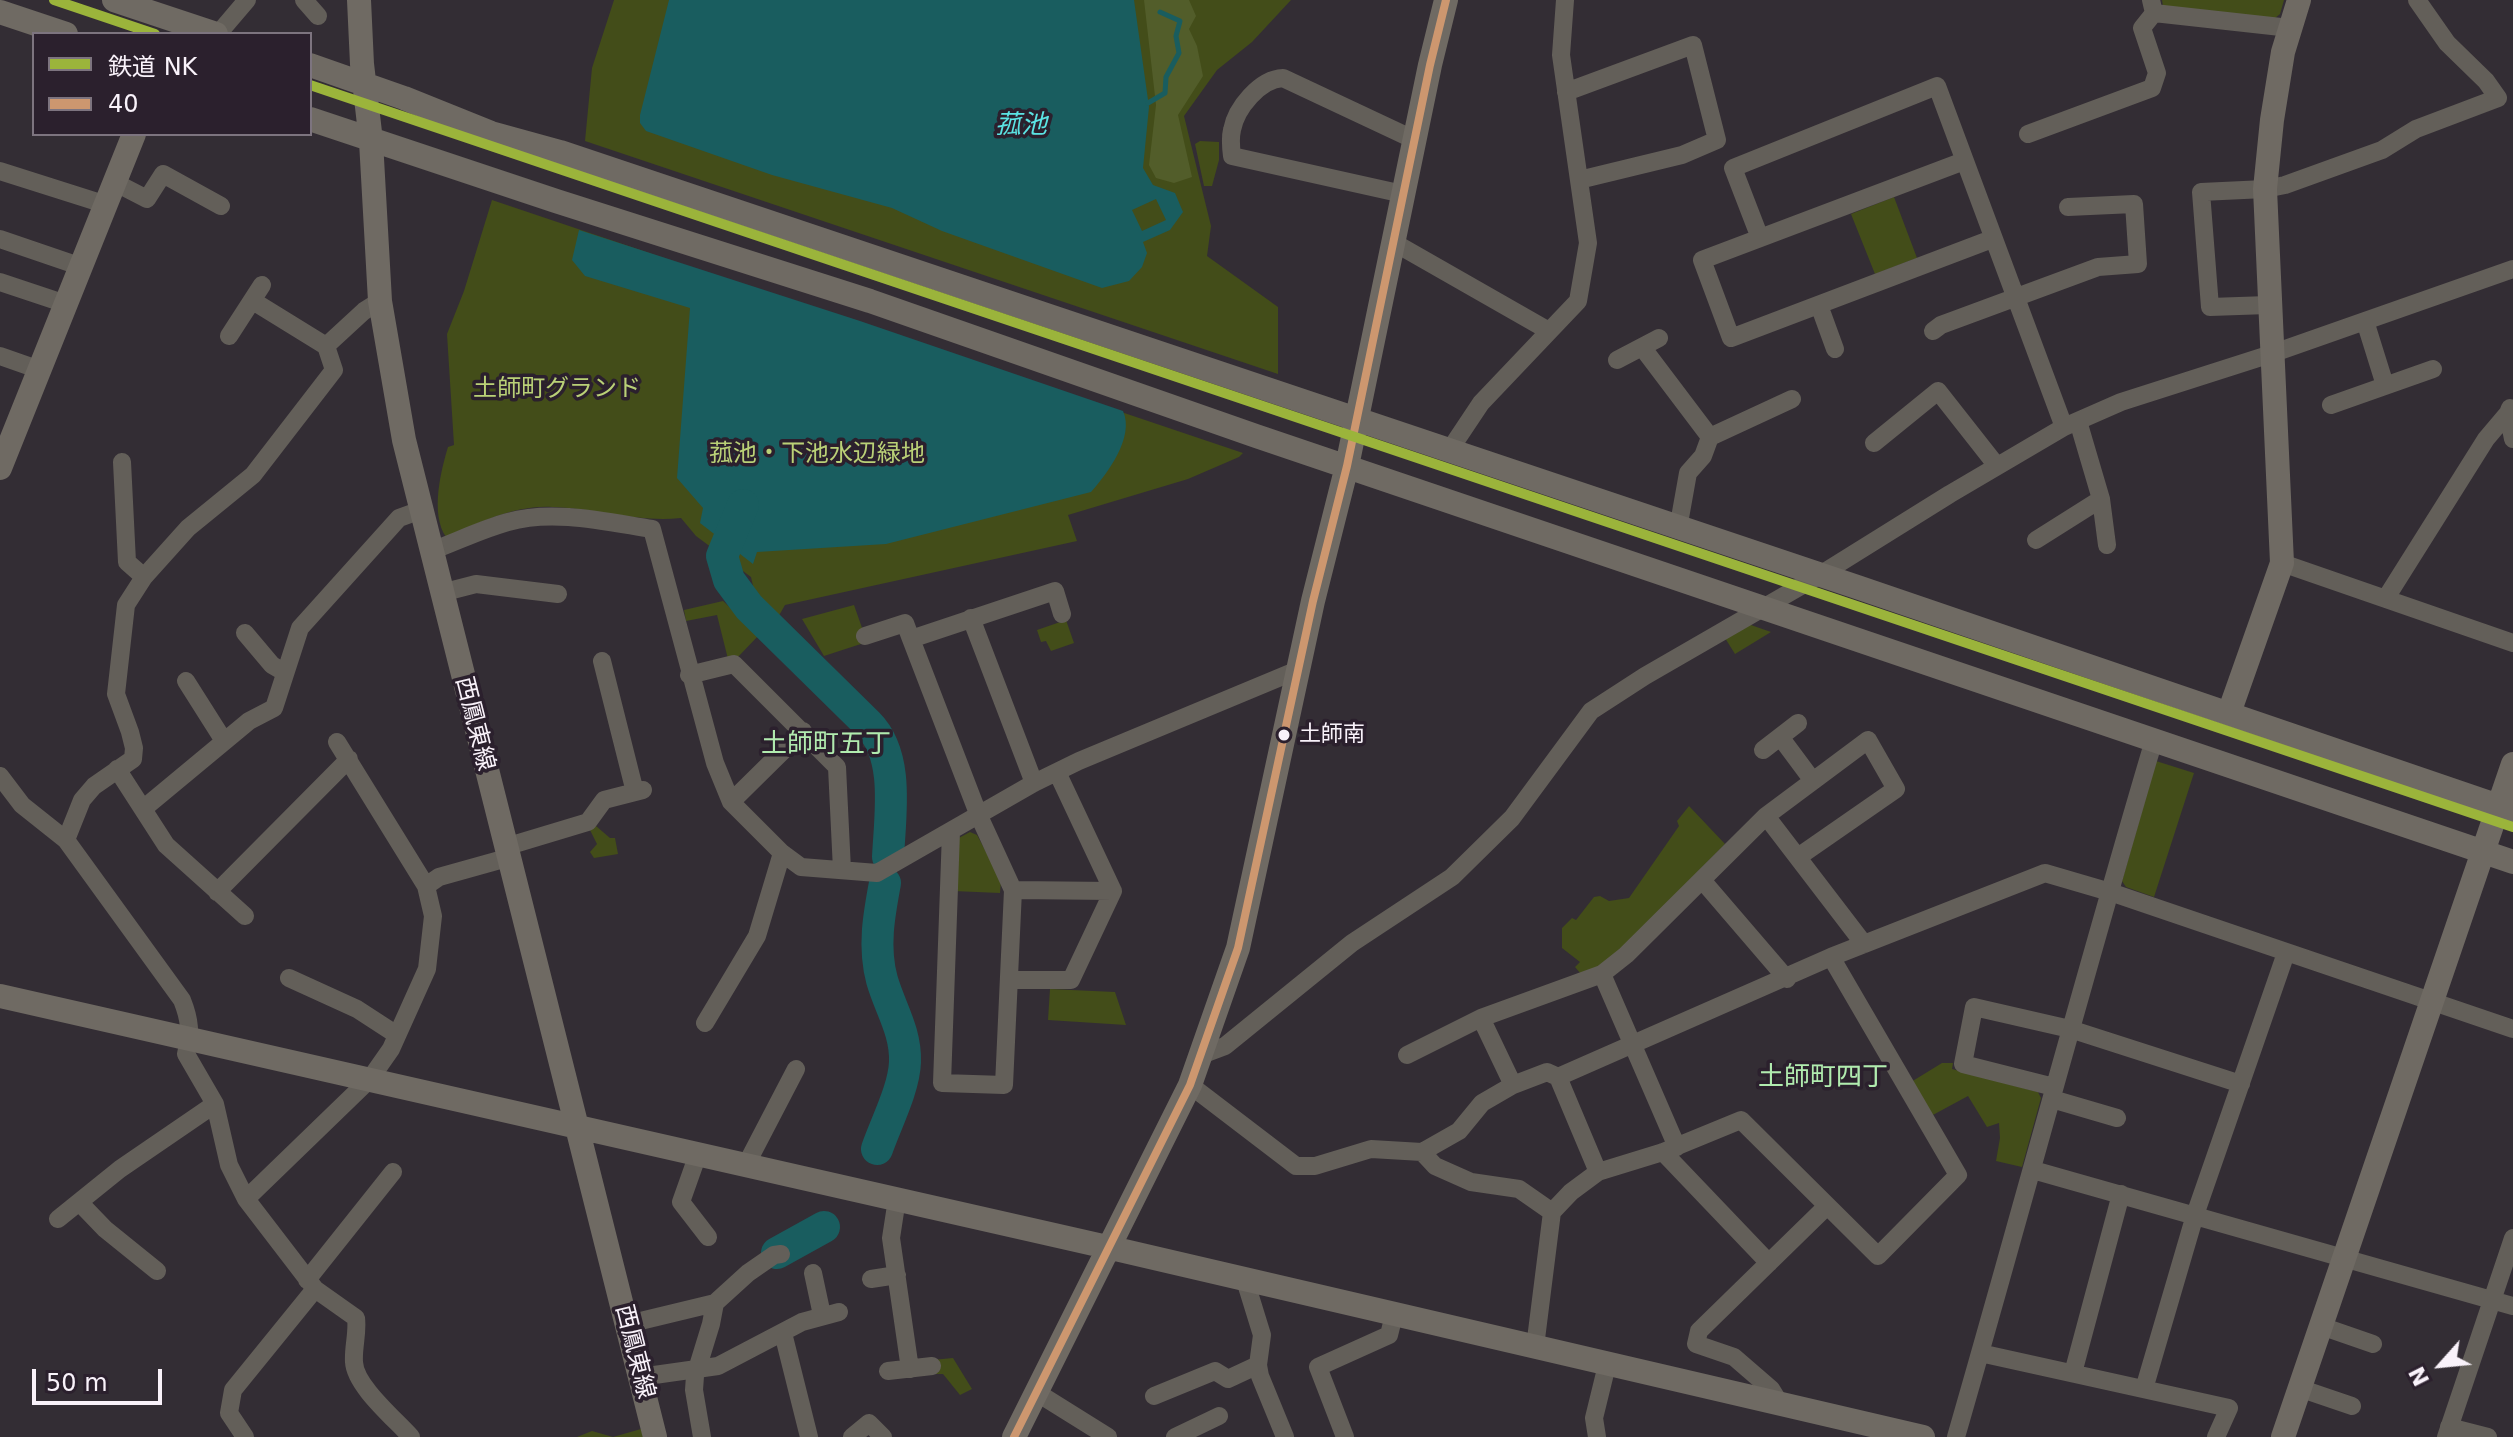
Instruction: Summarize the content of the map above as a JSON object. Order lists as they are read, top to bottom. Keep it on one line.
{"streets":{"street":["西鳳東線"]},"districts":["土師町五丁","土師町四丁"],"water":["菰池"],"parks":["土師町グランド","菰池・下池水辺緑地"],"places":["土師南"],"lines":["rail line NK","transit line 40"],"legend":["鉄道 NK","40"],"scale_bar":"50 m","north":"bottom left"}
